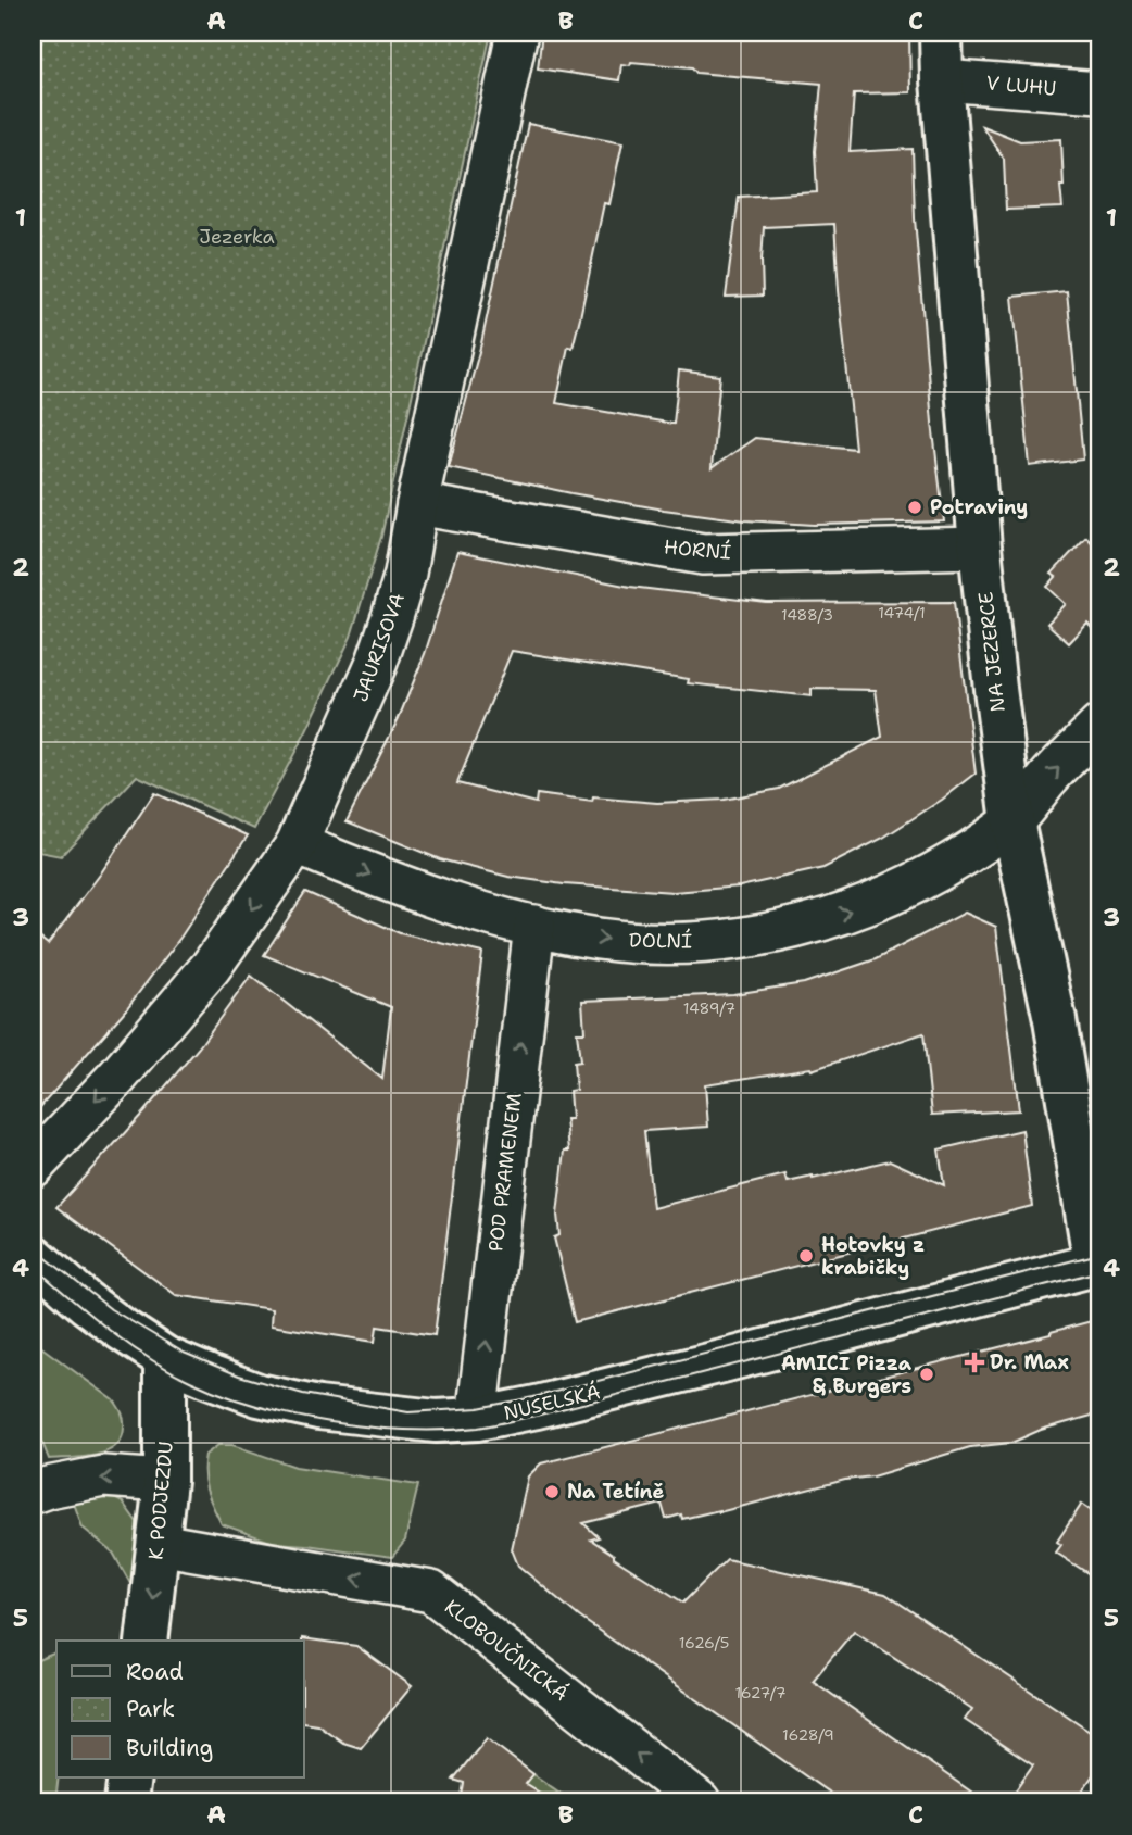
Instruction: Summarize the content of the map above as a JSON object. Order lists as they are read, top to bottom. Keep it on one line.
{"streets":{"street":["V LUHU","HORNÍ","JAURISOVA","NA JEZERCE","DOLNÍ","POD PRAMENEM","NUSELSKÁ","K PODJEZDU","KLOBOUČNICKÁ"]},"crossings":[["V LUHU","NA JEZERCE"],["HORNÍ","JAURISOVA"],["HORNÍ","NA JEZERCE"],["JAURISOVA","DOLNÍ"],["NA JEZERCE","DOLNÍ"],["NA JEZERCE","NUSELSKÁ"],["DOLNÍ","POD PRAMENEM"],["POD PRAMENEM","NUSELSKÁ"],["NUSELSKÁ","K PODJEZDU"],["K PODJEZDU","KLOBOUČNICKÁ"]],"one_way":["DOLNÍ","POD PRAMENEM","KLOBOUČNICKÁ"],"parks":["Jezerka"],"places":{"other":["Potraviny","Hotovky z krabičky","AMICI Pizza & Burgers","Na Tetíně"],"health":["Dr. Max"]},"house_numbers":["1474/1","1488/3","1489/7","1626/5","1627/7","1628/9"],"legend":["Road","Park","Building"],"grid":{"columns":["A","B","C"],"rows":["1","2","3","4","5"]}}
